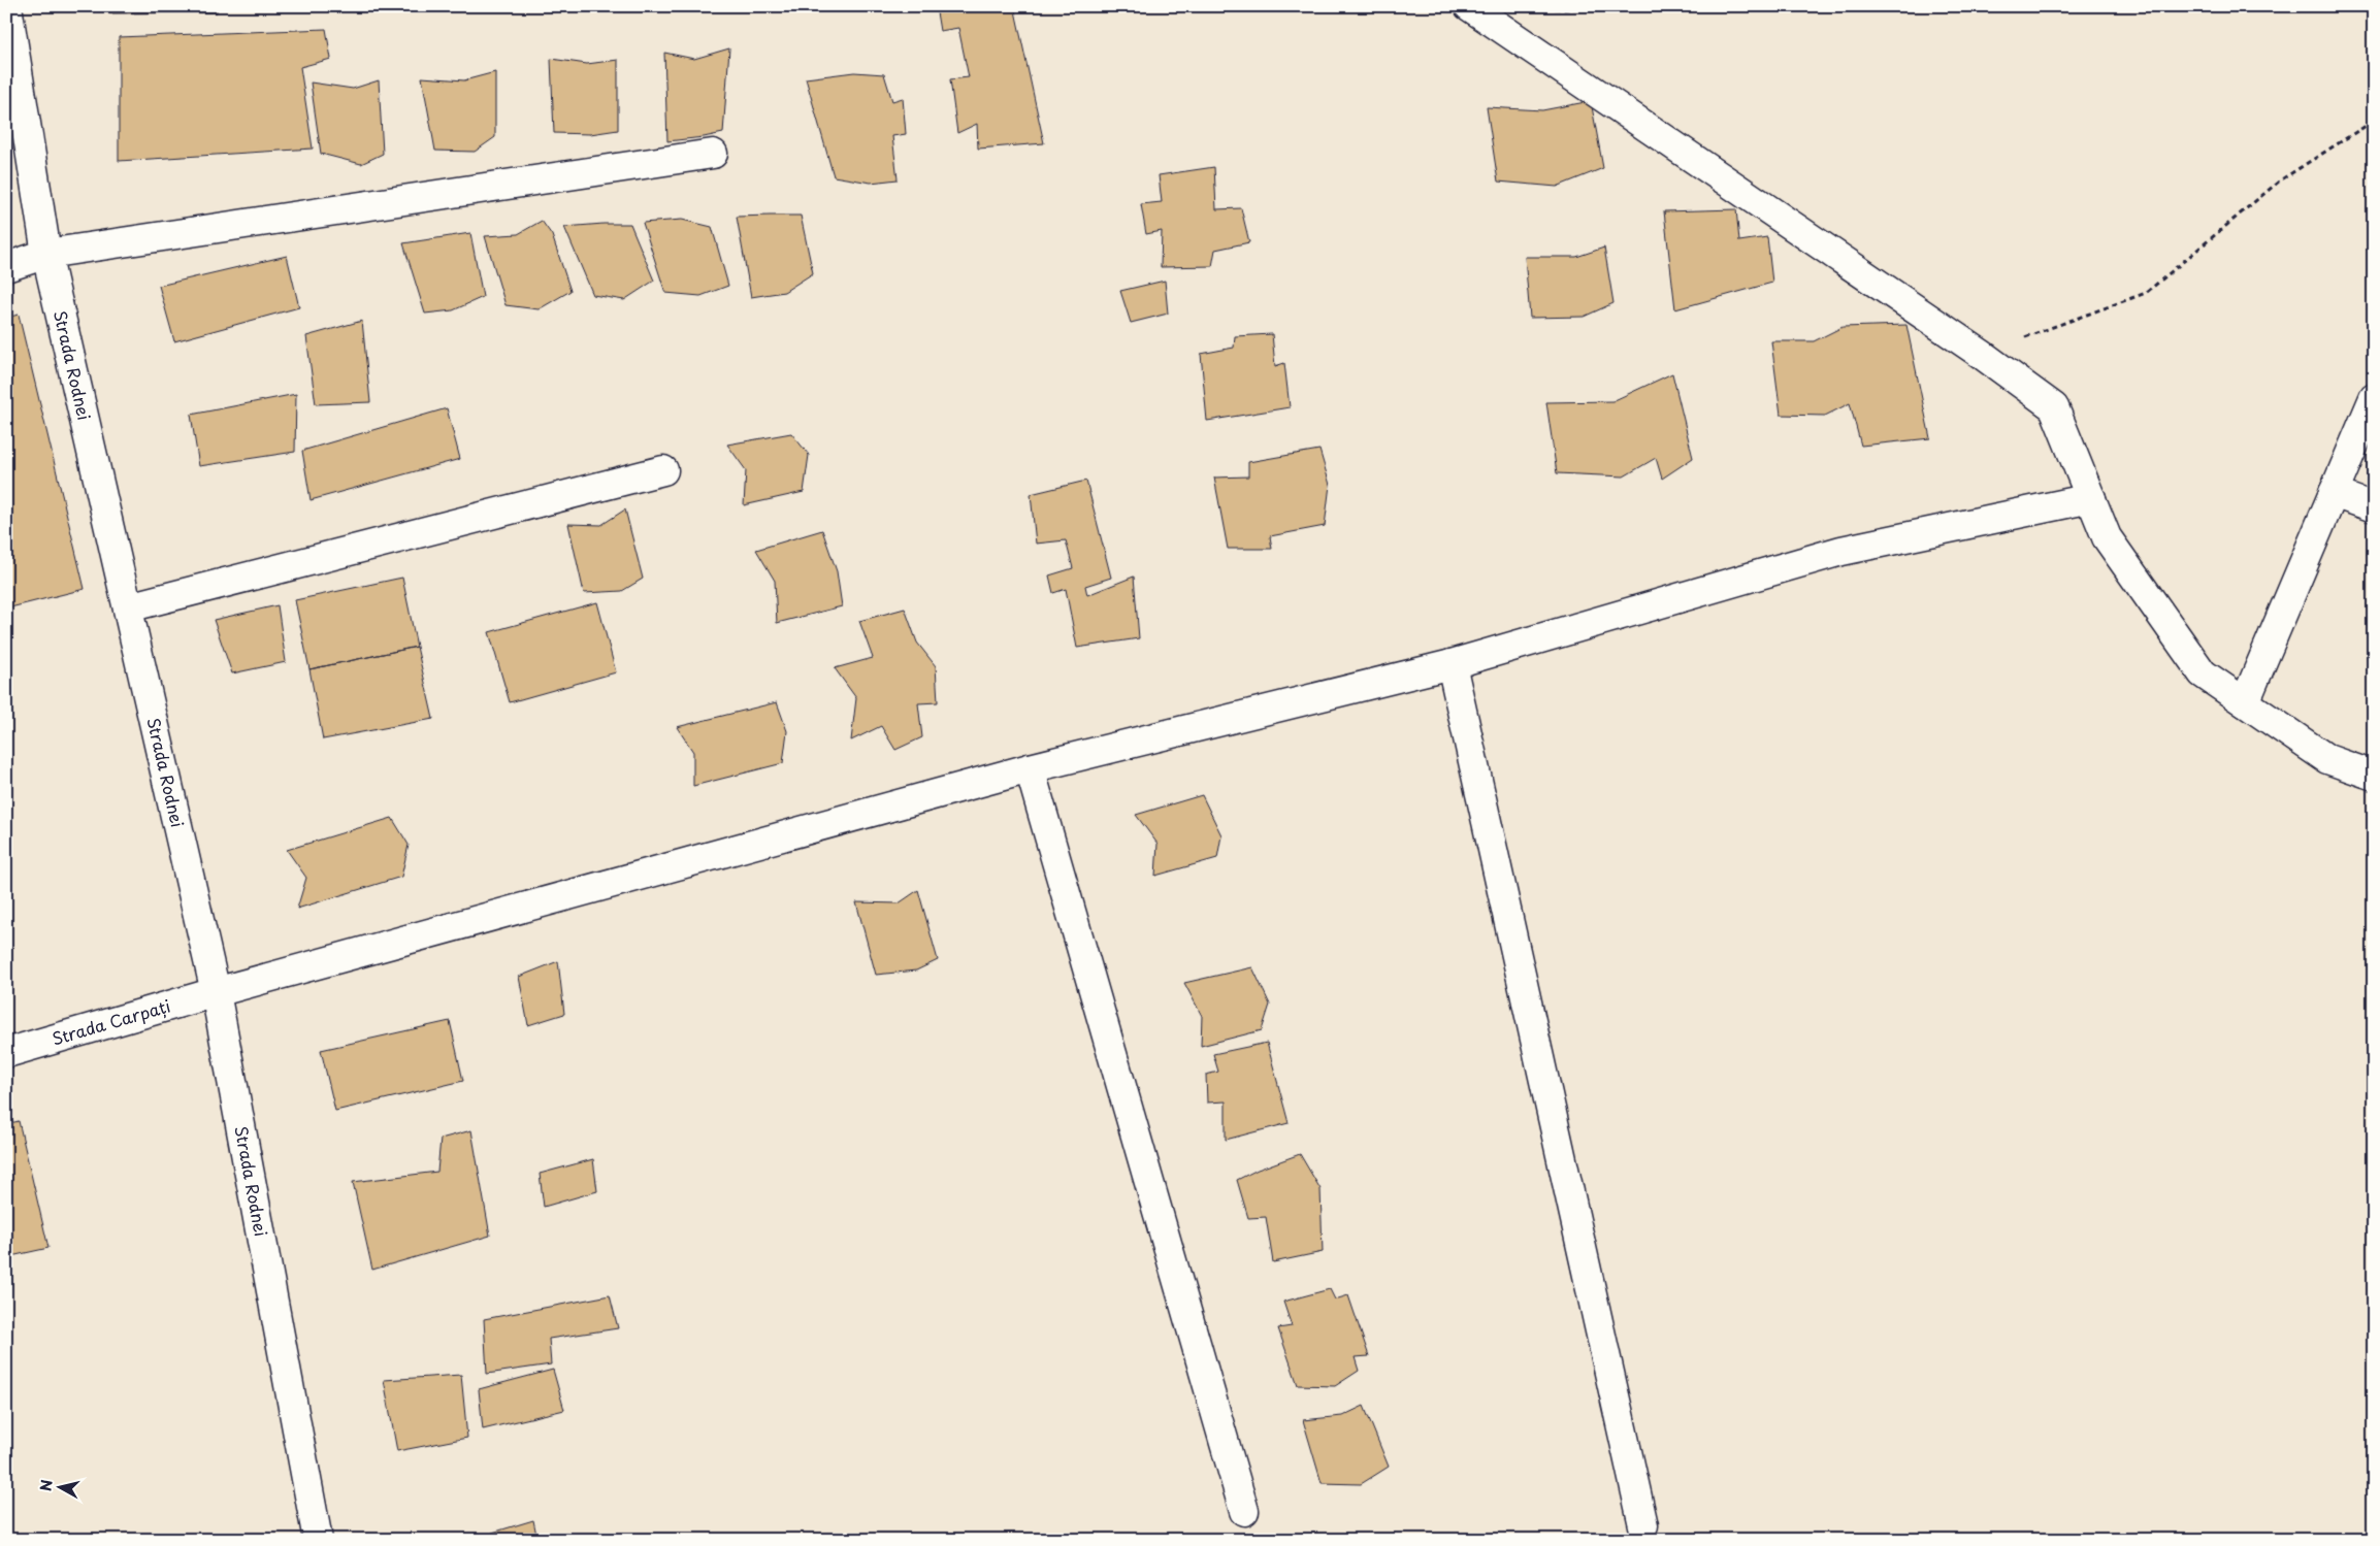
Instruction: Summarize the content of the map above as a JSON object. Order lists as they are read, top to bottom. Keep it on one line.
{"streets":{"street":["Strada Rodnei","Strada Carpați"]},"crossings":[["Strada Rodnei","Strada Carpați"]],"north":"left"}
